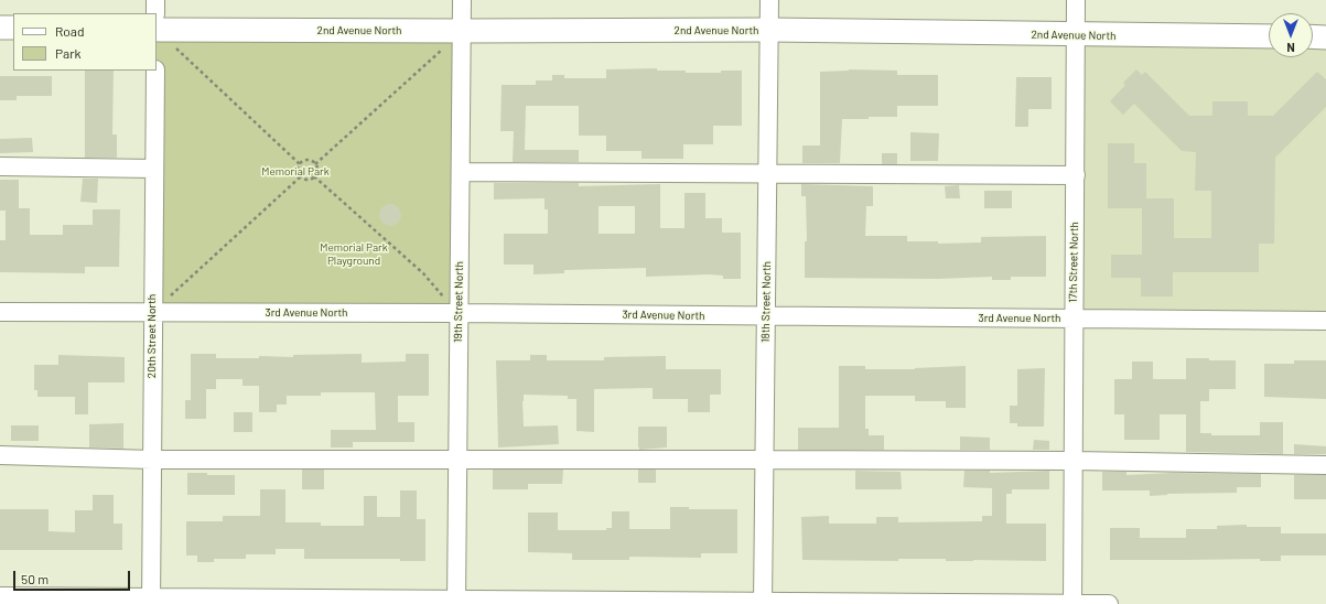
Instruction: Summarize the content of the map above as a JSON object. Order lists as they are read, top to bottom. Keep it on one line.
{"streets":{"main road":["2nd Avenue North"],"street":["17th Street North","19th Street North","18th Street North","3rd Avenue North","20th Street North"]},"crossings":[["2nd Avenue North","17th Street North"],["2nd Avenue North","19th Street North"],["2nd Avenue North","18th Street North"],["17th Street North","3rd Avenue North"],["19th Street North","3rd Avenue North"],["18th Street North","3rd Avenue North"],["3rd Avenue North","20th Street North"]],"parks":["Memorial Park","Memorial Park Playground"],"legend":["Road","Park"],"scale_bar":"50 m","north":"bottom"}
